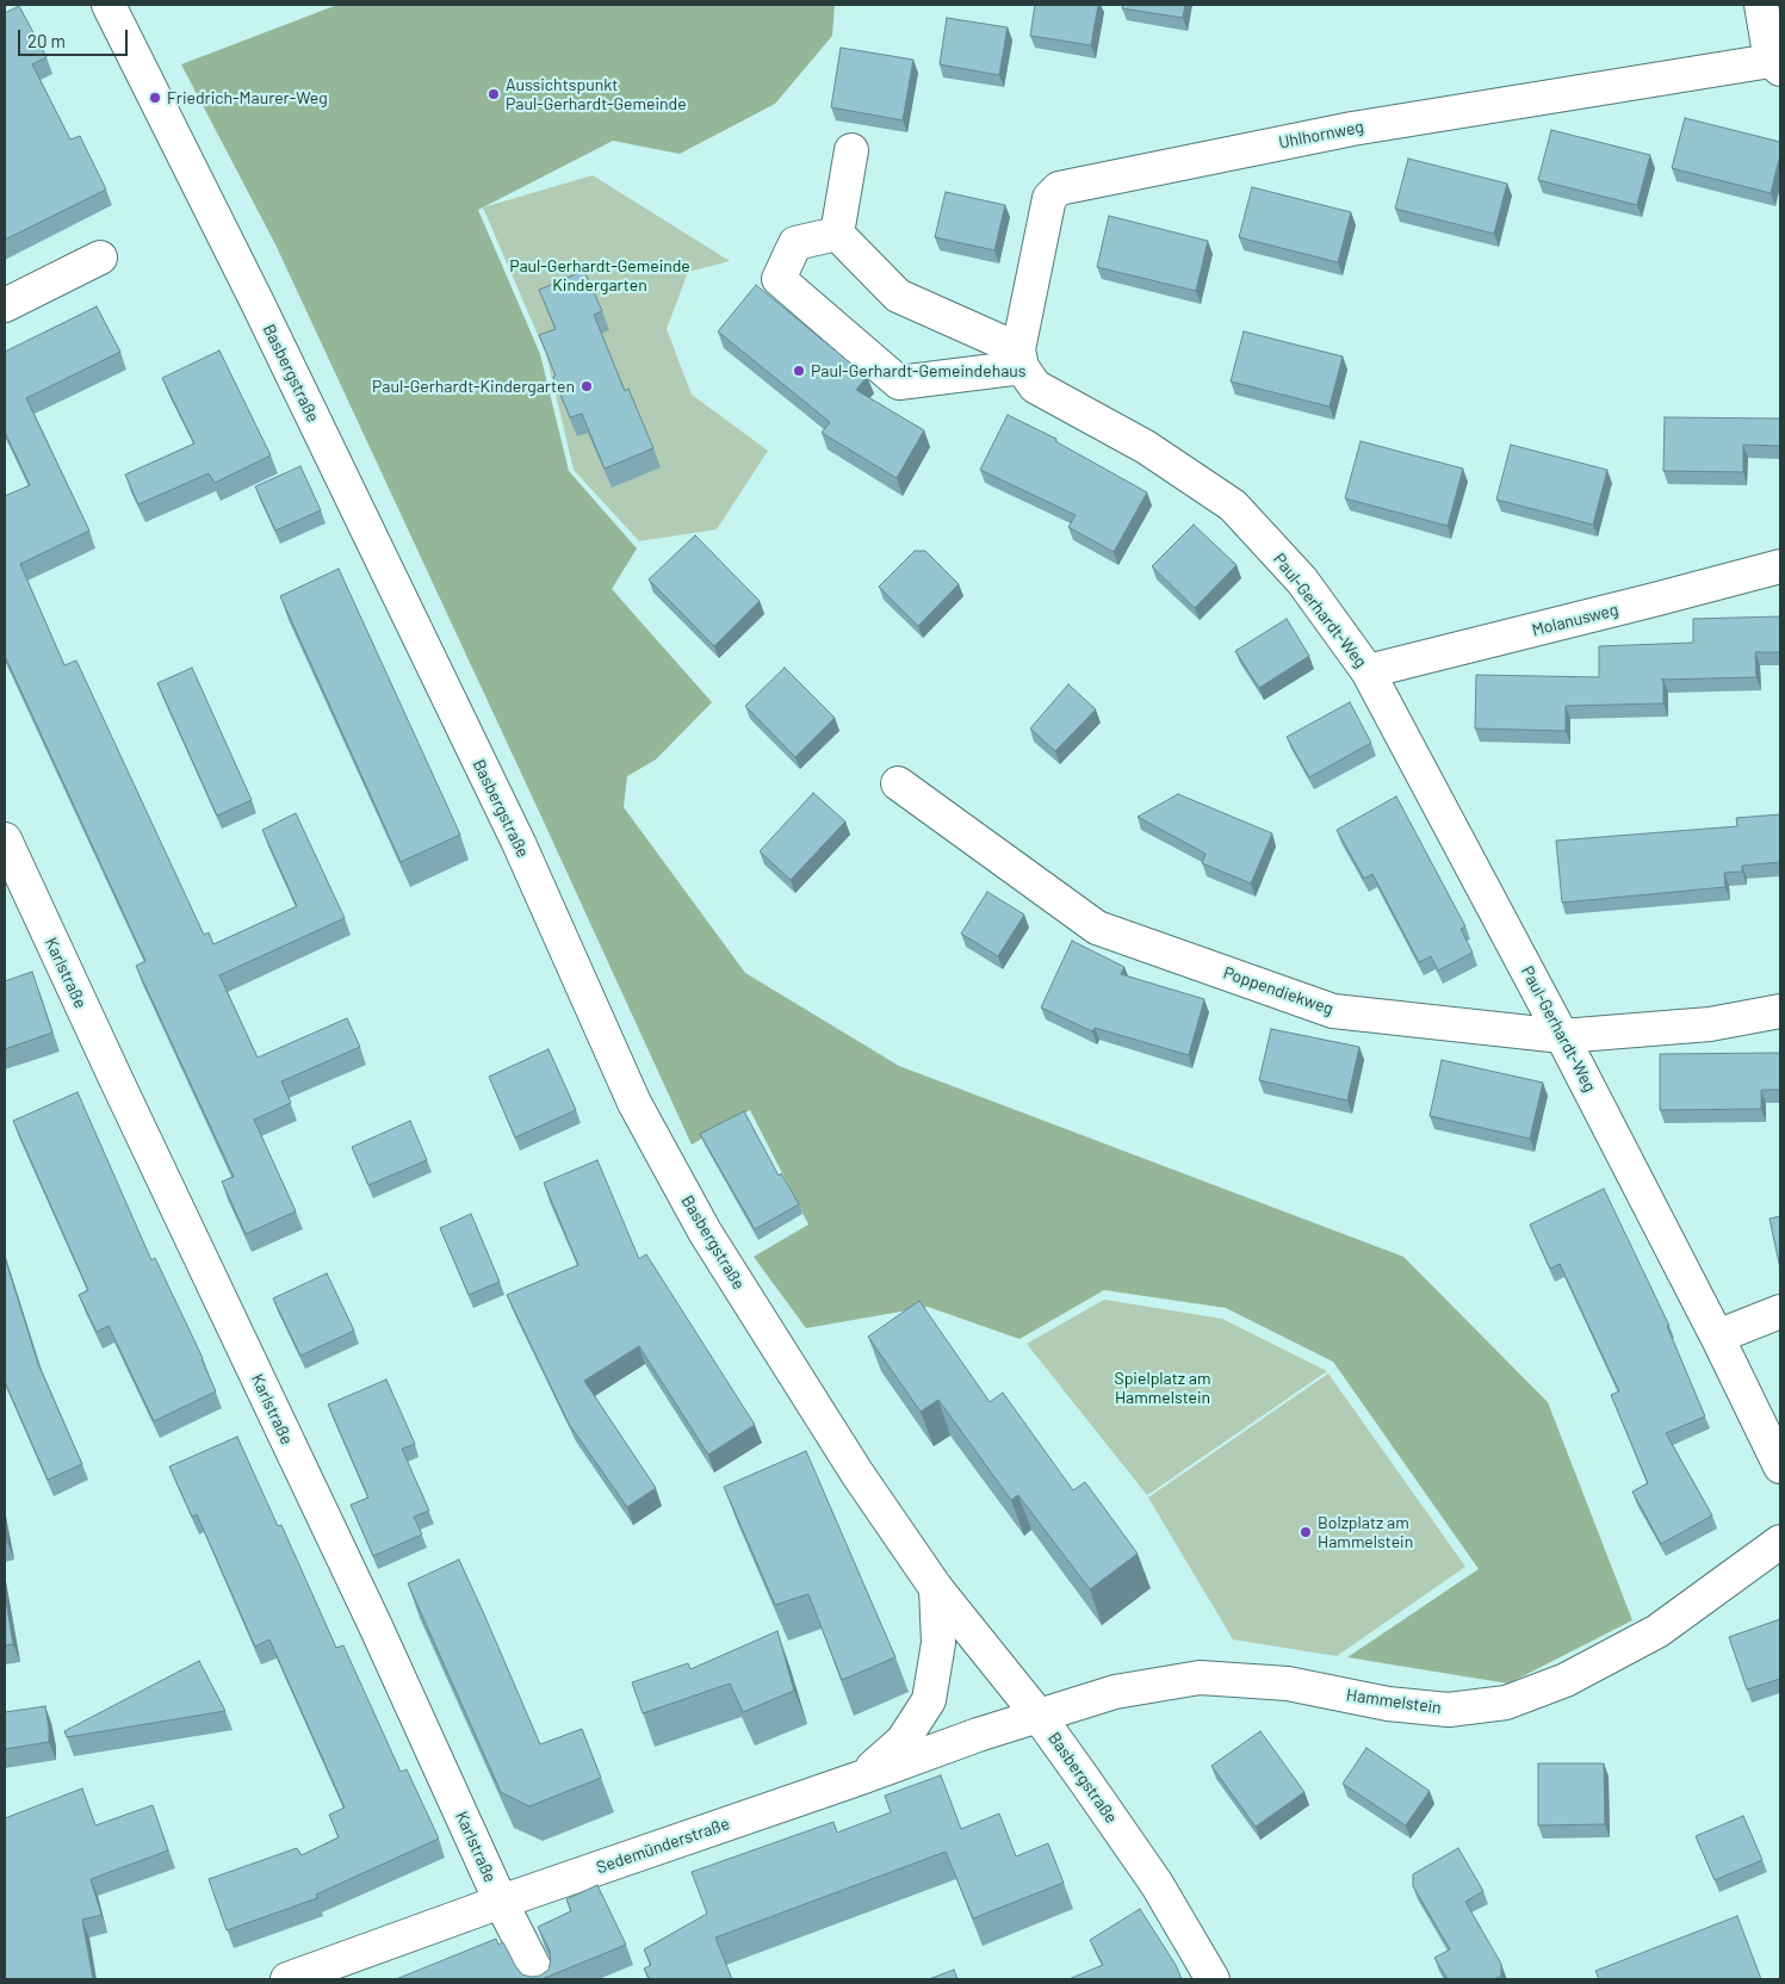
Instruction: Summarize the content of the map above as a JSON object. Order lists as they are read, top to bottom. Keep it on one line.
{"streets":{"street":["Uhlhornweg","Basbergstraße","Paul-Gerhardt-Weg","Molanusweg","Karlstraße","Poppendiekweg","Hammelstein","Sedemünderstraße"]},"crossings":[["Uhlhornweg","Paul-Gerhardt-Weg"],["Basbergstraße","Hammelstein"],["Basbergstraße","Sedemünderstraße"],["Paul-Gerhardt-Weg","Molanusweg"],["Paul-Gerhardt-Weg","Poppendiekweg"],["Karlstraße","Sedemünderstraße"],["Hammelstein","Sedemünderstraße"]],"parks":["Paul-Gerhardt-Gemeinde Kindergarten","Spielplatz am Hammelstein"],"places":["Aussichtspunkt Paul-Gerhardt-Gemeinde","Friedrich-Maurer-Weg","Paul-Gerhardt-Gemeindehaus","Paul-Gerhardt-Kindergarten","Bolzplatz am Hammelstein"],"scale_bar":"20 m"}
